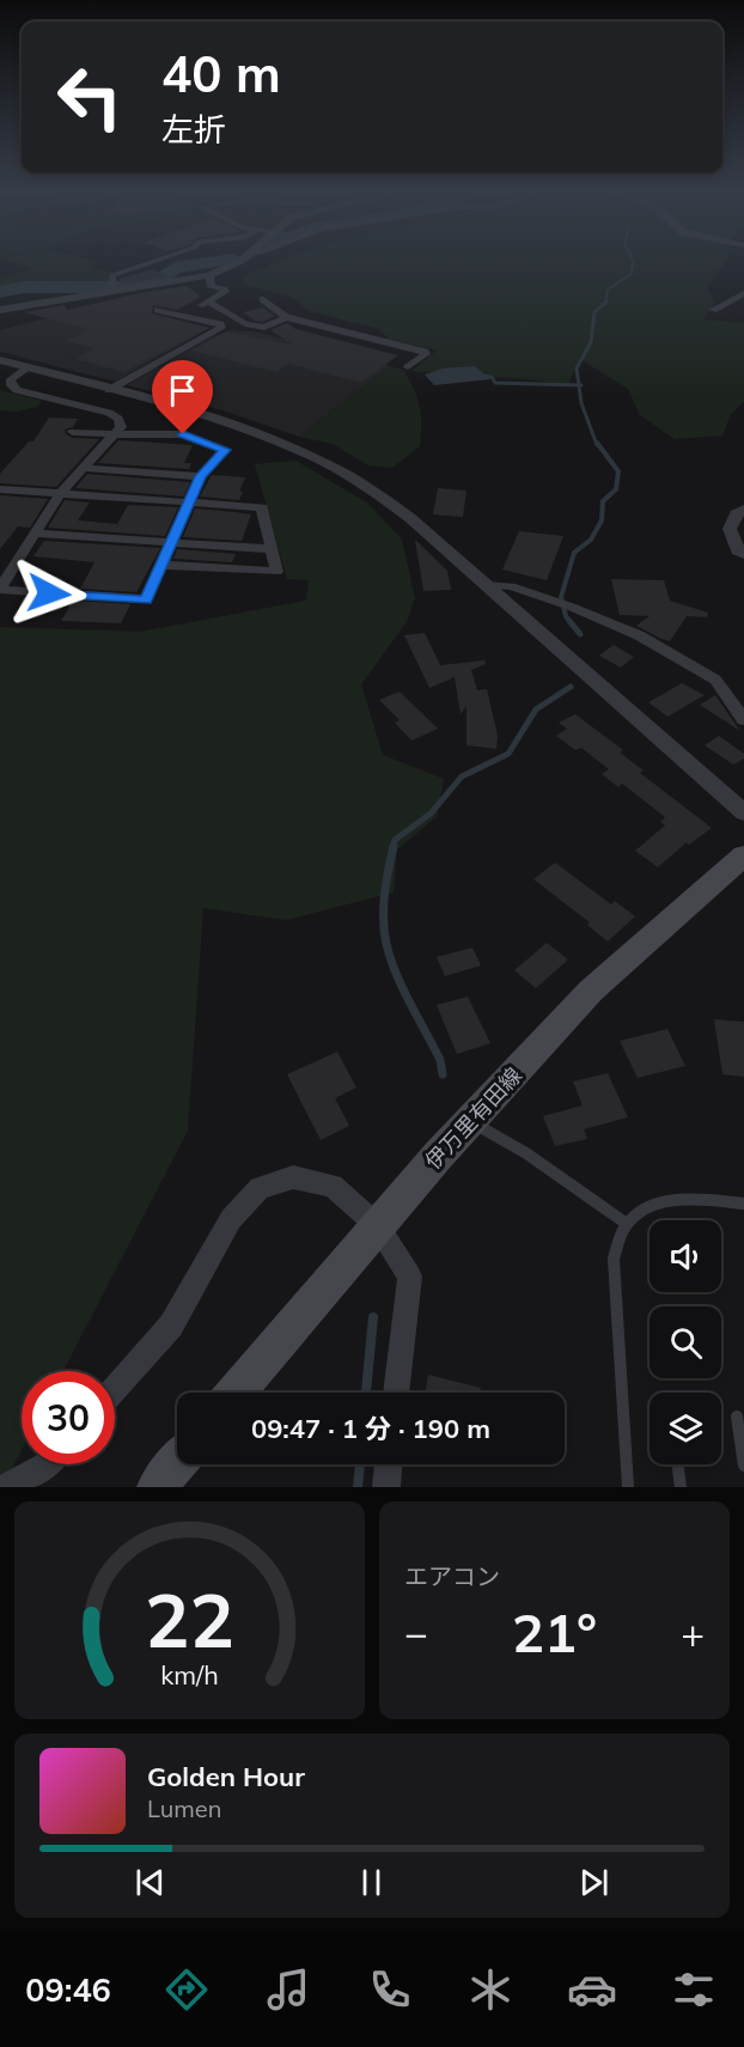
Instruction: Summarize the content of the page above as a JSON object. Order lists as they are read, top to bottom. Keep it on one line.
{"streets":{"main road":["伊万里有田線"]},"page":{"turn":["40 m","左折"],"limit":"30","trip":"09:47 · 1 分 · 190 m","tile":"エアコン","heat":["−","21°","+"],"song":["Golden Hour","Lumen"],"tabs":"09:46","gauge":["22","km/h"]}}
